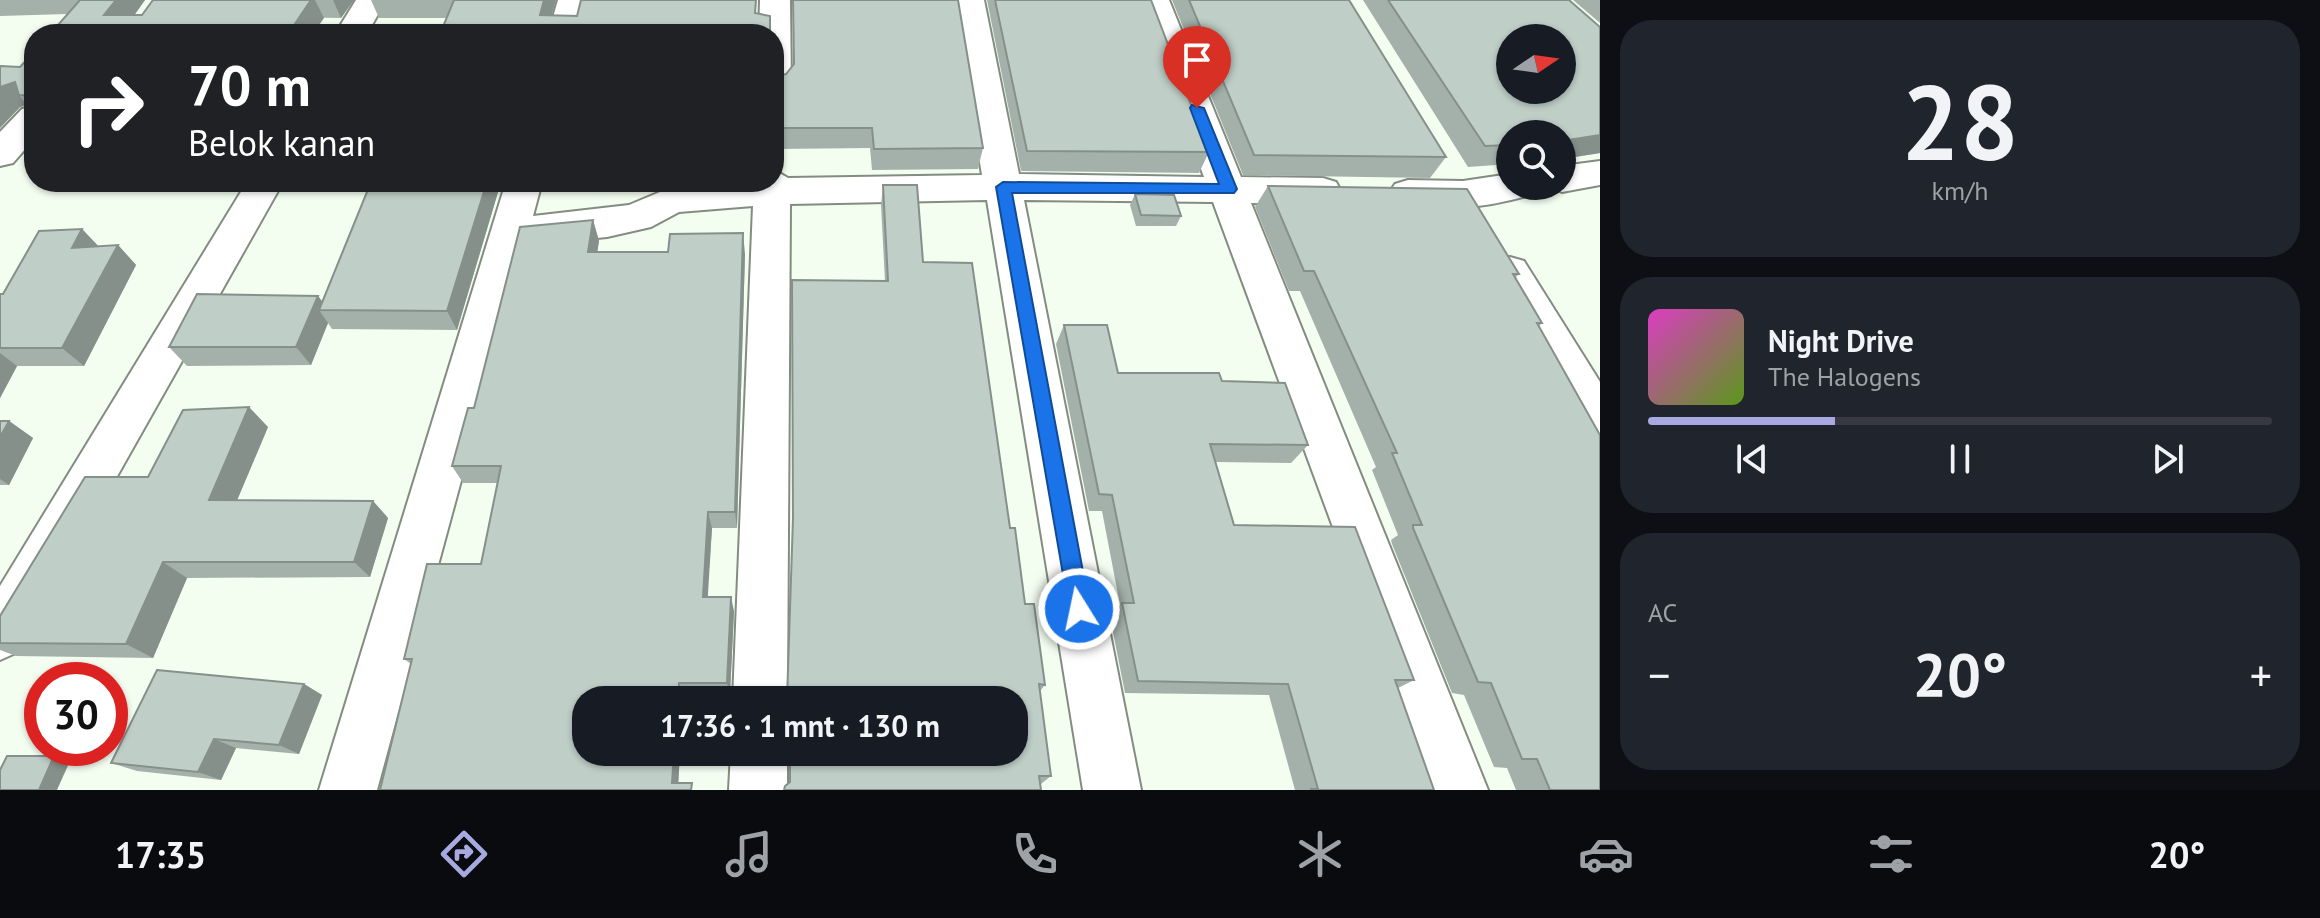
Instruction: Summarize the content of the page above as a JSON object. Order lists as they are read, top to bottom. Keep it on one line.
{"north":"right","page":{"tile":[["28","km/h"],"AC"],"turn":["70 m","Belok kanan"],"song":["Night Drive","The Halogens"],"heat":["−","20°","+"],"limit":"30","trip":"17:36 · 1 mnt · 130 m","tabs":["17:35","20°"]}}
